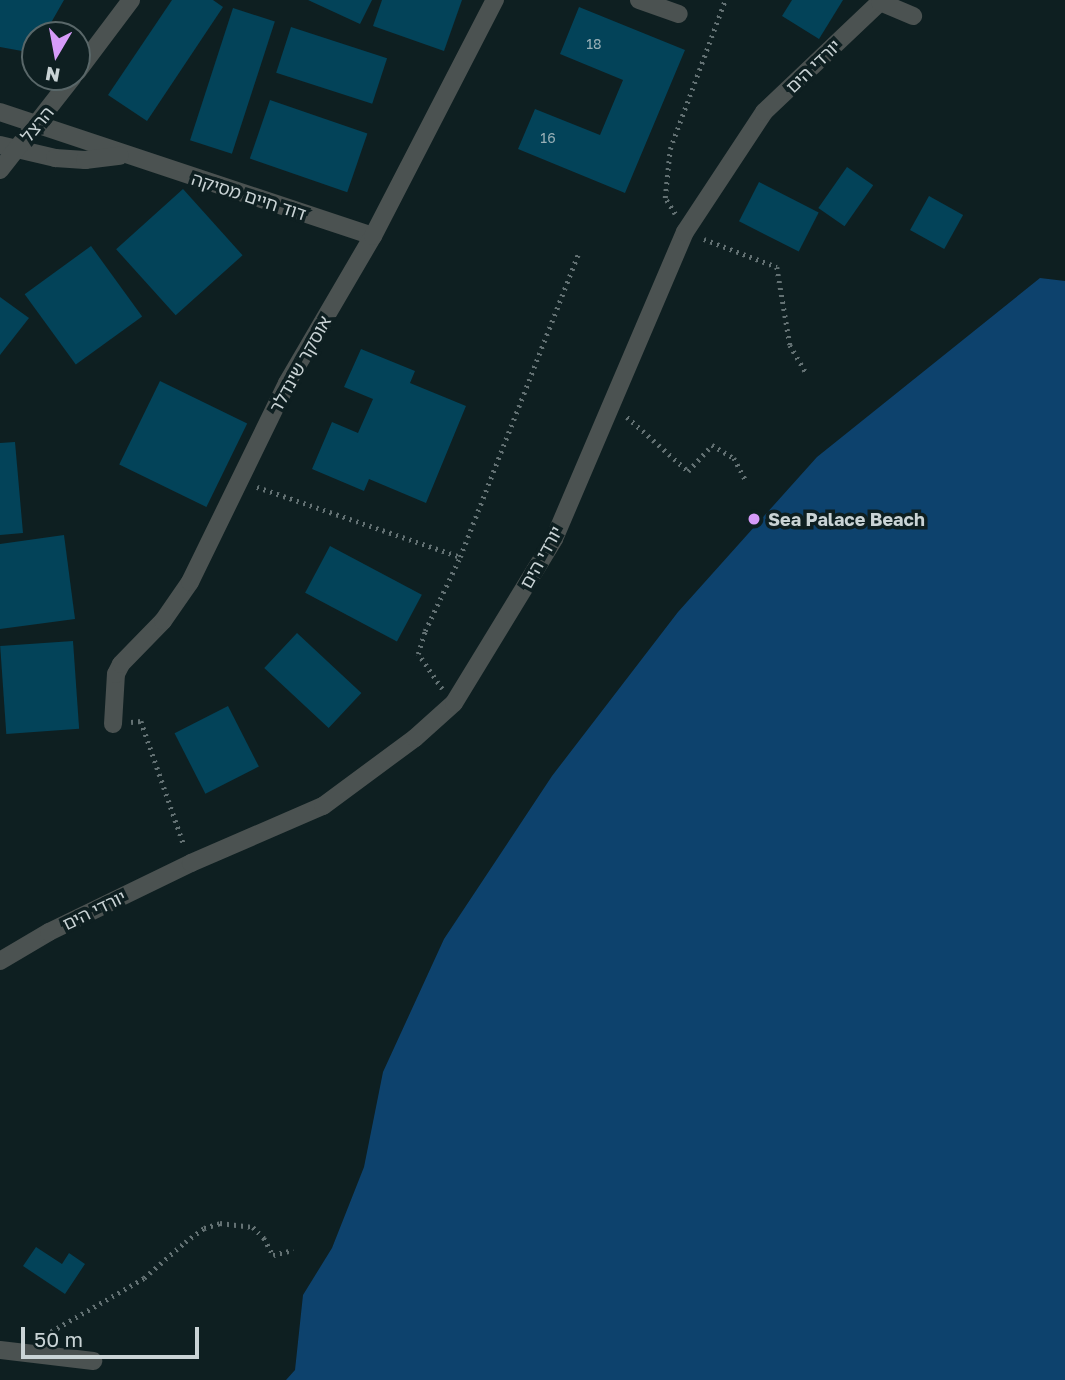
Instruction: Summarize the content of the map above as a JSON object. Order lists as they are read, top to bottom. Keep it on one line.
{"streets":{"street":["יורדי הים","הרצל","דוד חיים מסיקה","אוסקר שינדלר"]},"crossings":[["הרצל","דוד חיים מסיקה"],["דוד חיים מסיקה","אוסקר שינדלר"]],"places":["Sea Palace Beach"],"house_numbers":["18","16"],"scale_bar":"50 m","north":"bottom"}
